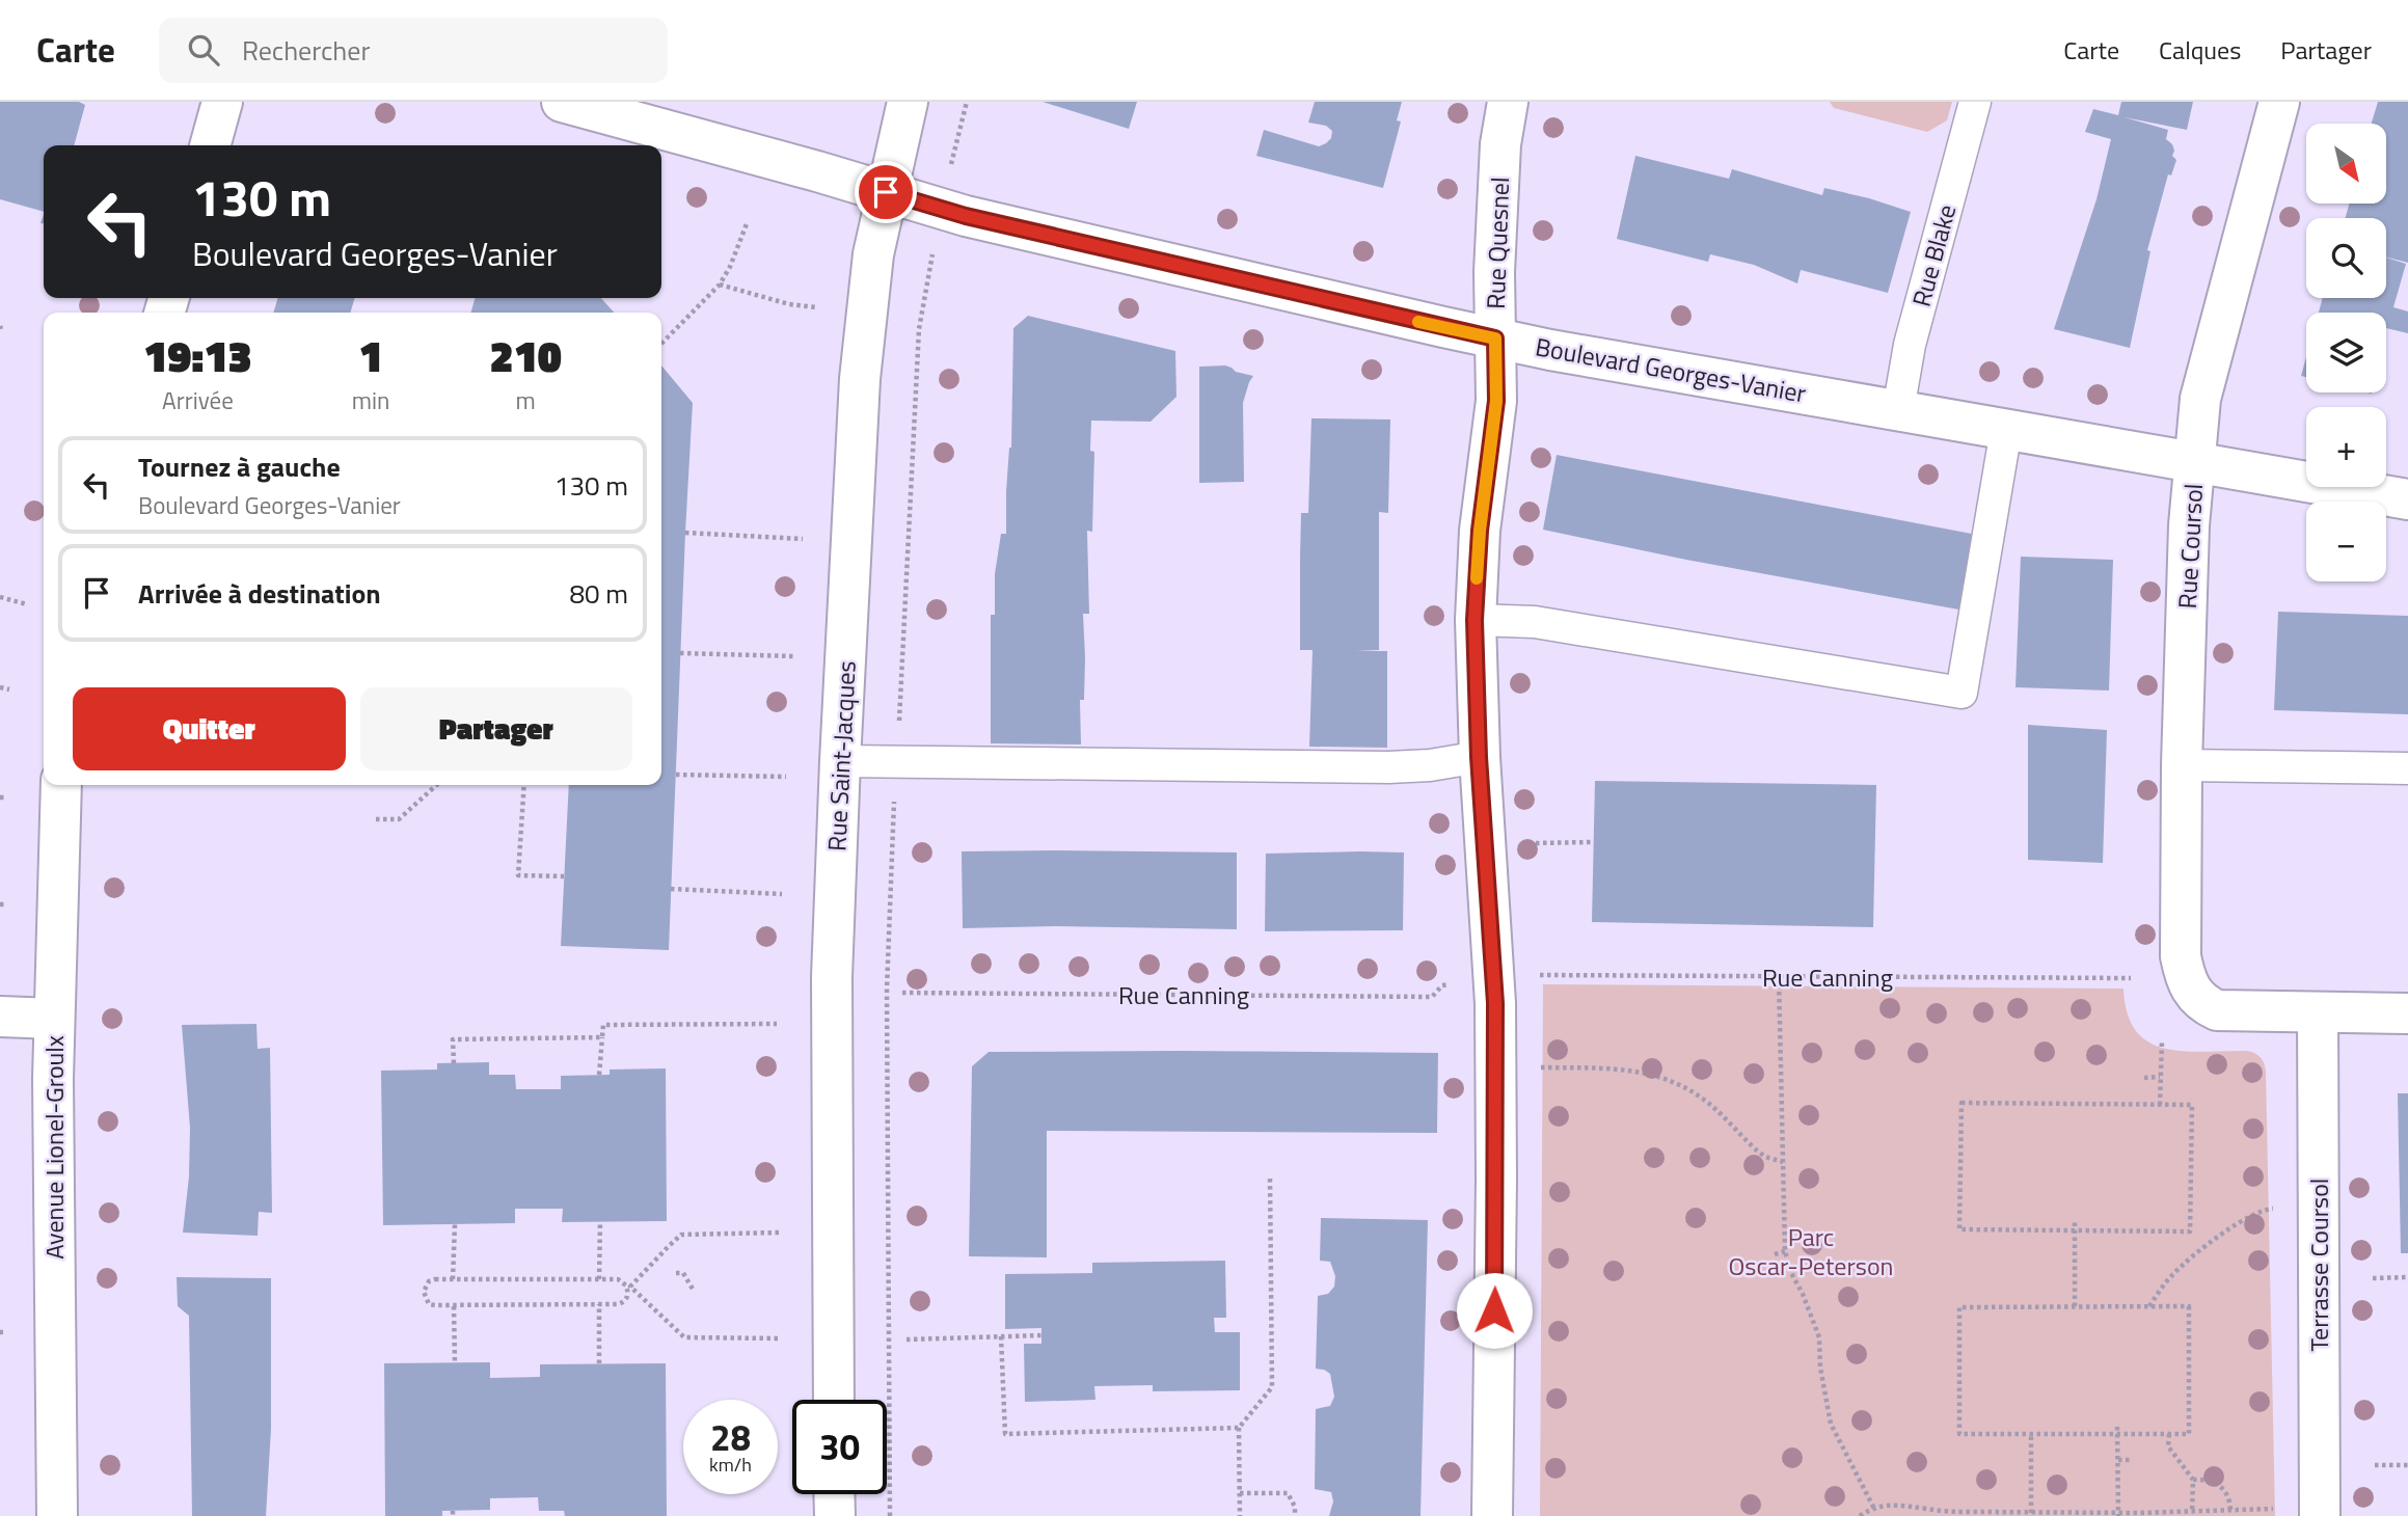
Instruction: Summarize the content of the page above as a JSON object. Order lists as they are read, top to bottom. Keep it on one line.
{"streets":{"street":["Rue Quesnel","Boulevard Georges-Vanier","Rue Coursol","Rue Saint-Jacques","Avenue Lionel-Groulx","Terrasse Coursol"],"lane":["Rue Blake"],"path":["Rue Canning"]},"crossings":[["Rue Quesnel","Boulevard Georges-Vanier"],["Rue Blake","Boulevard Georges-Vanier"],["Boulevard Georges-Vanier","Rue Coursol"],["Boulevard Georges-Vanier","Rue Saint-Jacques"],["Rue Coursol","Terrasse Coursol"]],"parks":["Parc Oscar-Peterson"],"north":"bottom right","page":{"header":"Carte","search":"Rechercher","nav":["Carte","Calques","Partager"],"map_buttons":["+","−"],"turn":["130 m","Boulevard Georges-Vanier"],"eta":["19:13","Arrivée","1","min","210","m"],"list":[{"name":"Tournez à gauche","note":"Boulevard Georges-Vanier","value":"130 m"},{"name":"Arrivée à destination","value":"80 m"}],"buttons":["Quitter","Partager"],"speed":"28 km/h","limit":"30"}}
